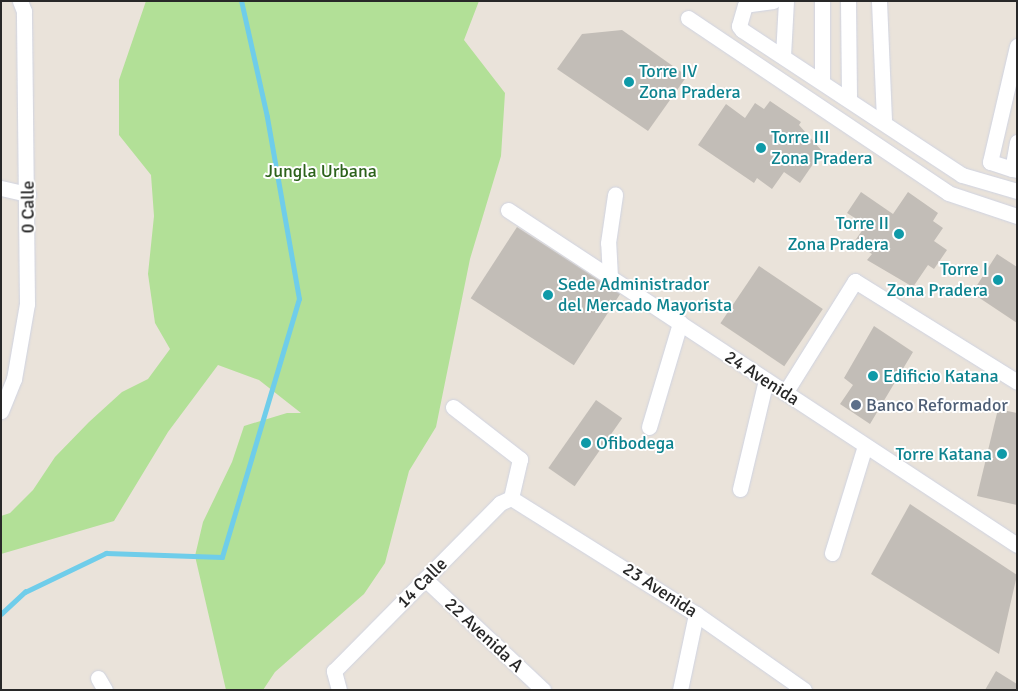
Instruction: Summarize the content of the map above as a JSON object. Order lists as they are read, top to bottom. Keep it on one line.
{"streets":{"street":["0 Calle","24 Avenida","14 Calle","23 Avenida","22 Avenida A"]},"crossings":[["14 Calle","23 Avenida"],["14 Calle","22 Avenida A"]],"parks":["Jungla Urbana"],"places":["Torre IV Zona Pradera","Torre III Zona Pradera","Torre II Zona Pradera","Torre I Zona Pradera","Sede Administrador del Mercado Mayorista","Edificio Katana","Banco Reformador","Ofibodega","Torre Katana"]}
